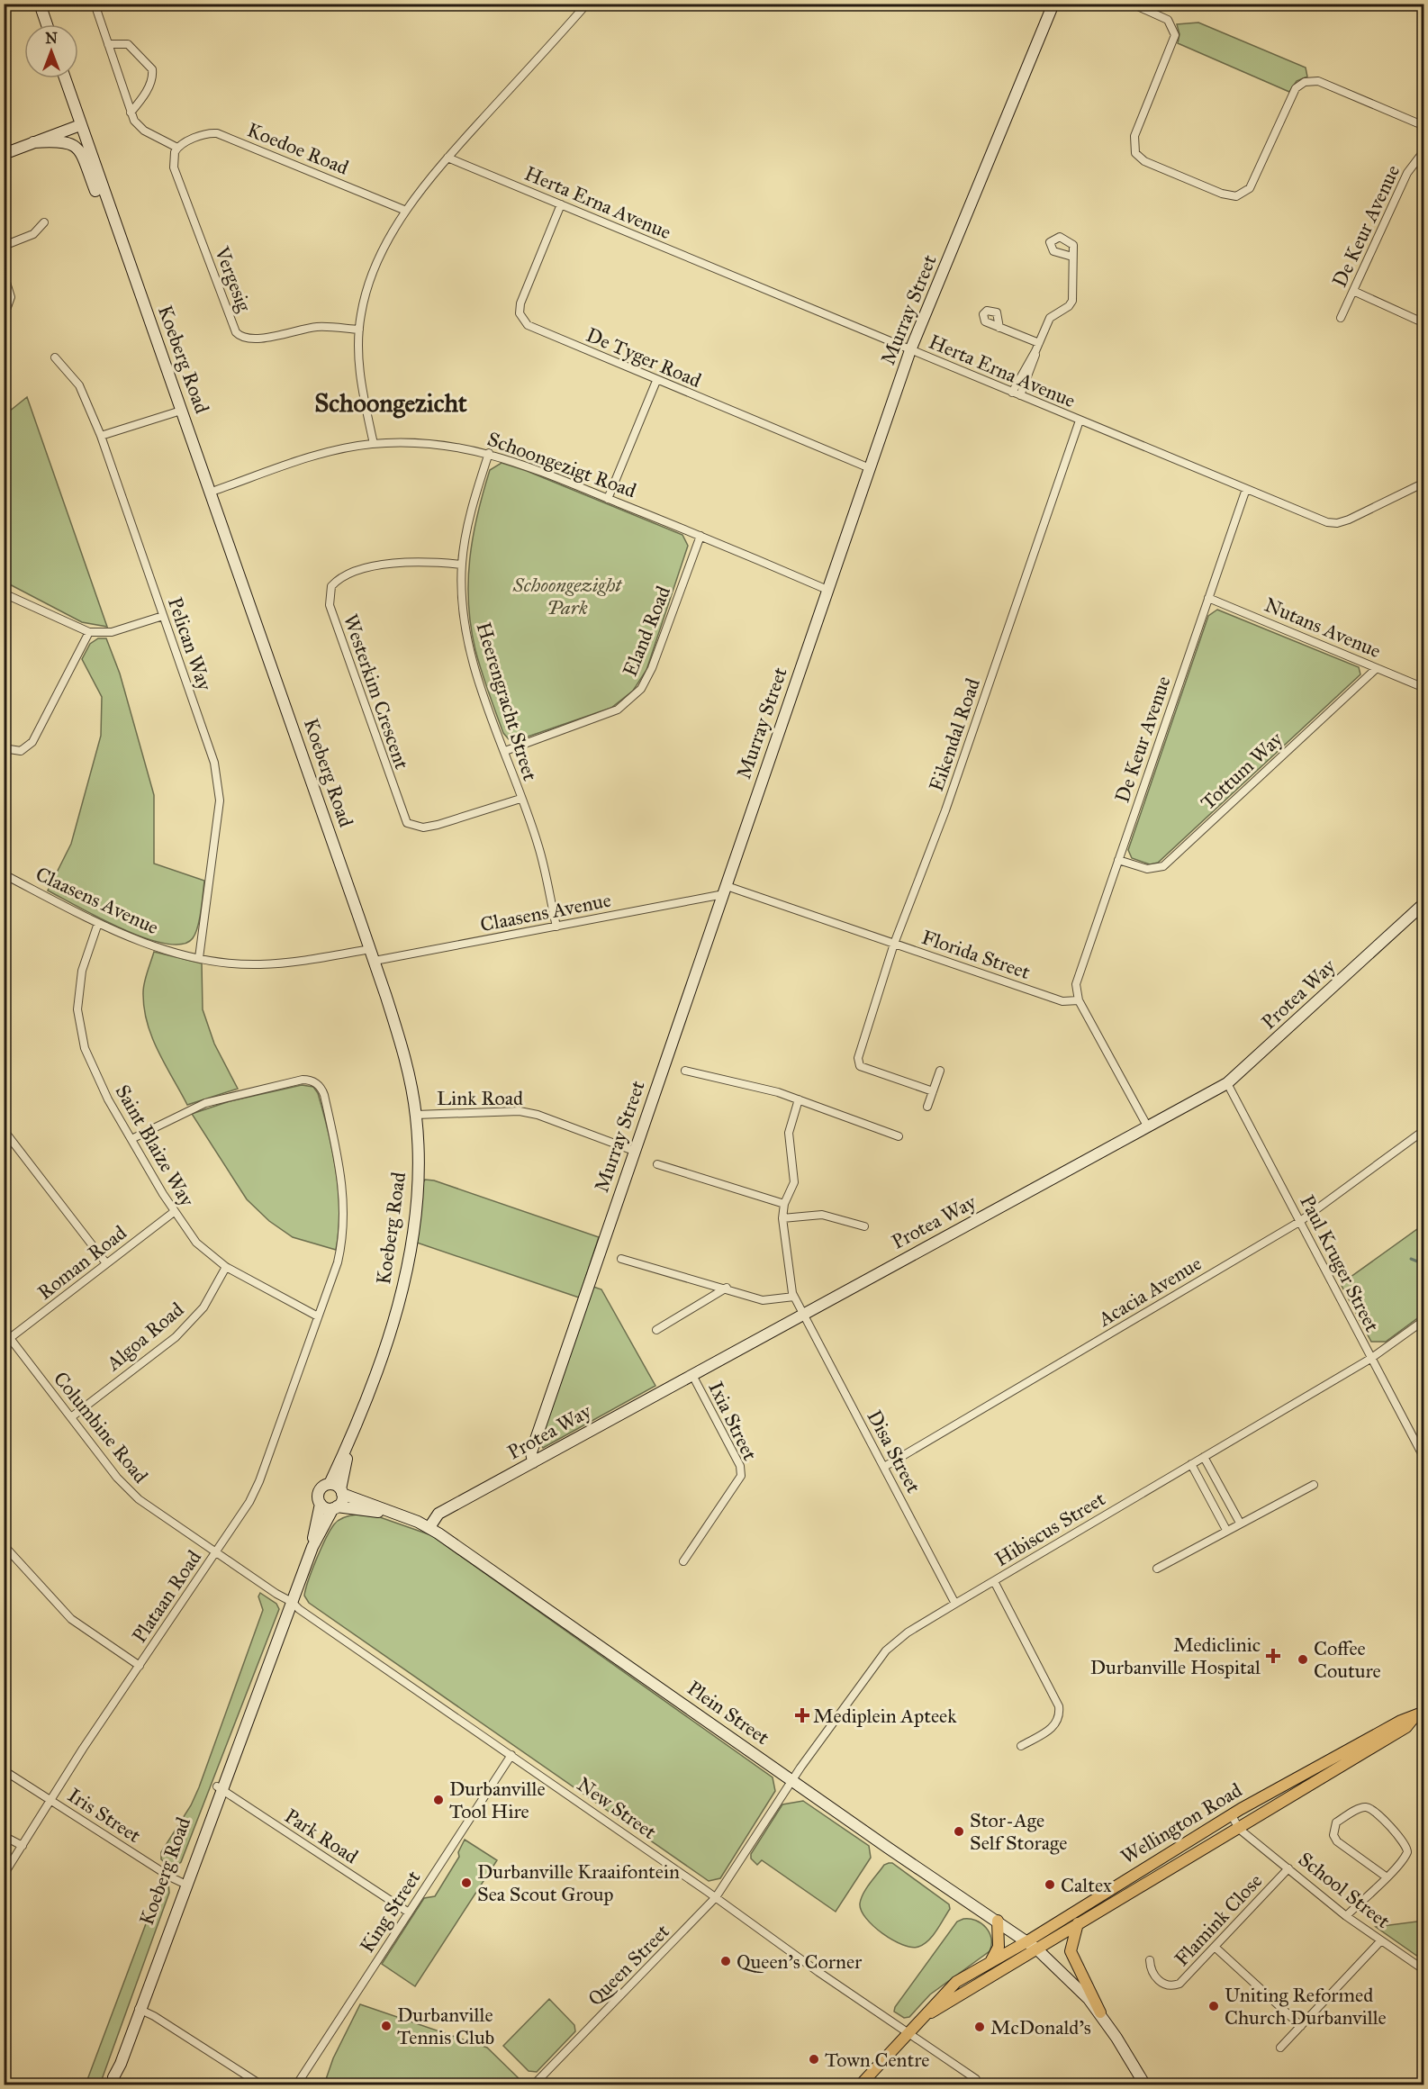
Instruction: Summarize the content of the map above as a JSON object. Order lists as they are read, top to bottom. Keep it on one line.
{"streets":{"main road":["Wellington Road"],"street":["Koedoe Road","Herta Erna Avenue","De Keur Avenue","Vergesig","Murray Street","De Tyger Road","Koeberg Road","Schoongezigt Road","Nutans Avenue","Eland Road","Pelican Way","Westerkim Crescent","Heerengracht Street","Eikendal Road","Tottum Way","Claasens Avenue","Florida Street","Protea Way","Link Road","Saint Blaize Way","Roman Road","Paul Kruger Street","Acacia Avenue","Algoa Road","Ixia Street","Columbine Road","Disa Street","Hibiscus Street","Plataan Road","Plein Street","New Street","Iris Street","Park Road","School Street","King Street","Flamink Close","Queen Street"]},"crossings":[["Koedoe Road","Vergesig"],["Herta Erna Avenue","De Keur Avenue"],["Herta Erna Avenue","Murray Street"],["Herta Erna Avenue","De Tyger Road"],["Herta Erna Avenue","Eikendal Road"],["De Keur Avenue","Nutans Avenue"],["De Keur Avenue","Tottum Way"],["De Keur Avenue","Florida Street"],["Murray Street","De Tyger Road"],["Murray Street","Schoongezigt Road"],["Murray Street","Claasens Avenue"],["Murray Street","Florida Street"],["Murray Street","Protea Way"],["Murray Street","Link Road"],["Koeberg Road","Schoongezigt Road"],["Koeberg Road","Claasens Avenue"],["Koeberg Road","Link Road"],["Koeberg Road","Columbine Road"],["Koeberg Road","Plein Street"],["Koeberg Road","New Street"],["Koeberg Road","Iris Street"],["Koeberg Road","Park Road"],["Schoongezigt Road","Eland Road"],["Schoongezigt Road","Heerengracht Street"],["Nutans Avenue","Tottum Way"],["Eland Road","Heerengracht Street"],["Pelican Way","Claasens Avenue"],["Westerkim Crescent","Heerengracht Street"],["Heerengracht Street","Claasens Avenue"],["Eikendal Road","Florida Street"],["Claasens Avenue","Florida Street"],["Claasens Avenue","Saint Blaize Way"],["Protea Way","Paul Kruger Street"],["Protea Way","Ixia Street"],["Protea Way","Disa Street"],["Protea Way","Plein Street"],["Saint Blaize Way","Roman Road"],["Saint Blaize Way","Algoa Road"],["Saint Blaize Way","Plataan Road"],["Roman Road","Columbine Road"],["Paul Kruger Street","Acacia Avenue"],["Paul Kruger Street","Hibiscus Street"],["Acacia Avenue","Disa Street"],["Algoa Road","Columbine Road"],["Columbine Road","Plataan Road"],["Columbine Road","New Street"],["Disa Street","Hibiscus Street"],["Hibiscus Street","Plein Street"],["Hibiscus Street","Queen Street"],["Plataan Road","Iris Street"],["Plein Street","Wellington Road"],["Plein Street","Queen Street"],["New Street","Wellington Road"],["New Street","King Street"],["New Street","Queen Street"],["Wellington Road","School Street"],["Park Road","King Street"],["School Street","Flamink Close"]],"districts":["Schoongezicht"],"parks":["Schoongezight Park"],"places":{"health":["Mediclinic Durbanville Hospital","Mediplein Apteek"],"other":["Coffee Couture","Durbanville Tool Hire","Stor-Age Self Storage","Durbanville Kraaifontein Sea Scout Group","Caltex","Queen's Corner","Uniting Reformed Church Durbanville","Durbanville Tennis Club","McDonald's","Town Centre"]},"north":"top"}
